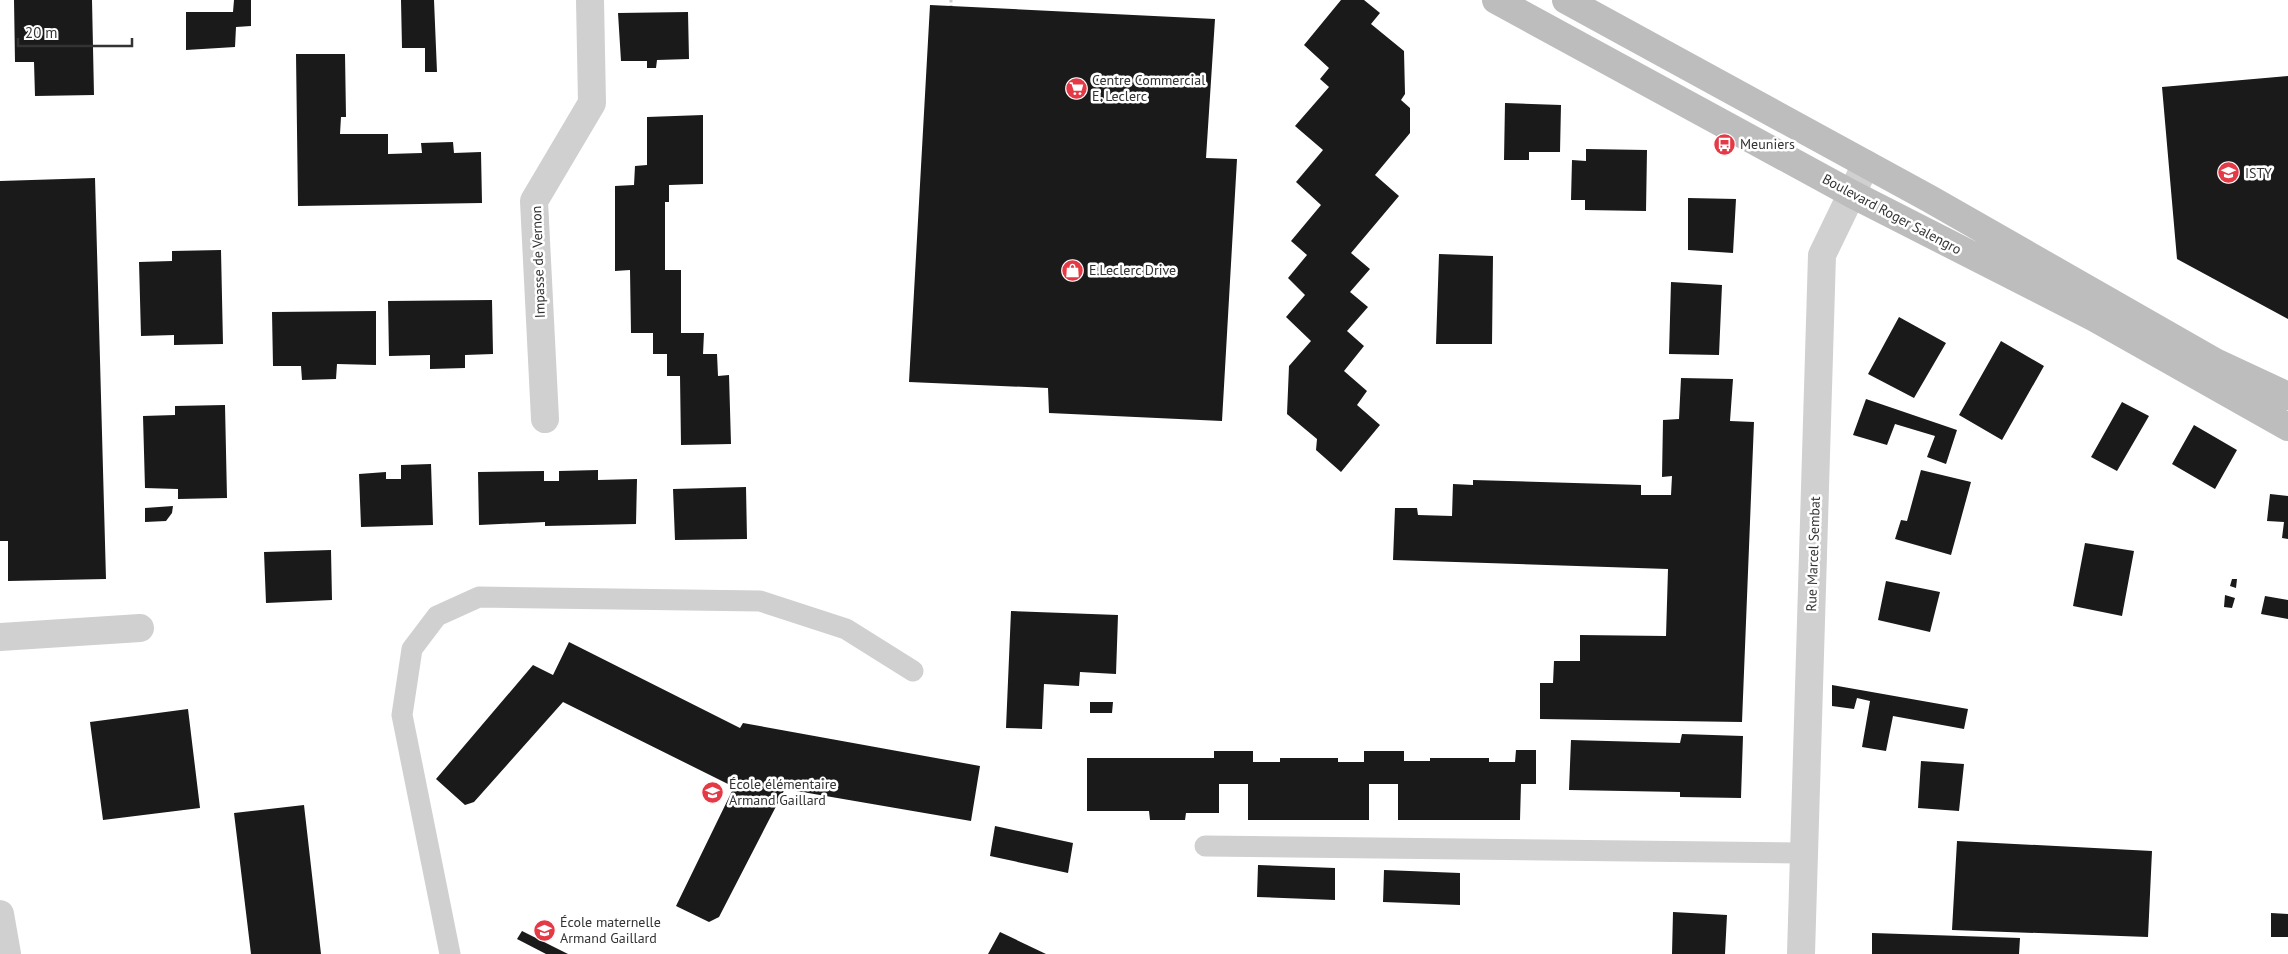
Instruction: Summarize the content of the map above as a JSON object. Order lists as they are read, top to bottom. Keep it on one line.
{"streets":{"main road":["Boulevard Roger Salengro"],"street":["Impasse de Vernon","Rue Marcel Sembat"]},"crossings":[["Boulevard Roger Salengro","Rue Marcel Sembat"]],"places":{"supermarket":["Centre Commercial E. Leclerc"],"bus stop":["Meuniers"],"school or university":["ISTY","École élémentaire Armand Gaillard","École maternelle Armand Gaillard"],"shop":["E.Leclerc Drive"]},"scale_bar":"20 m"}
